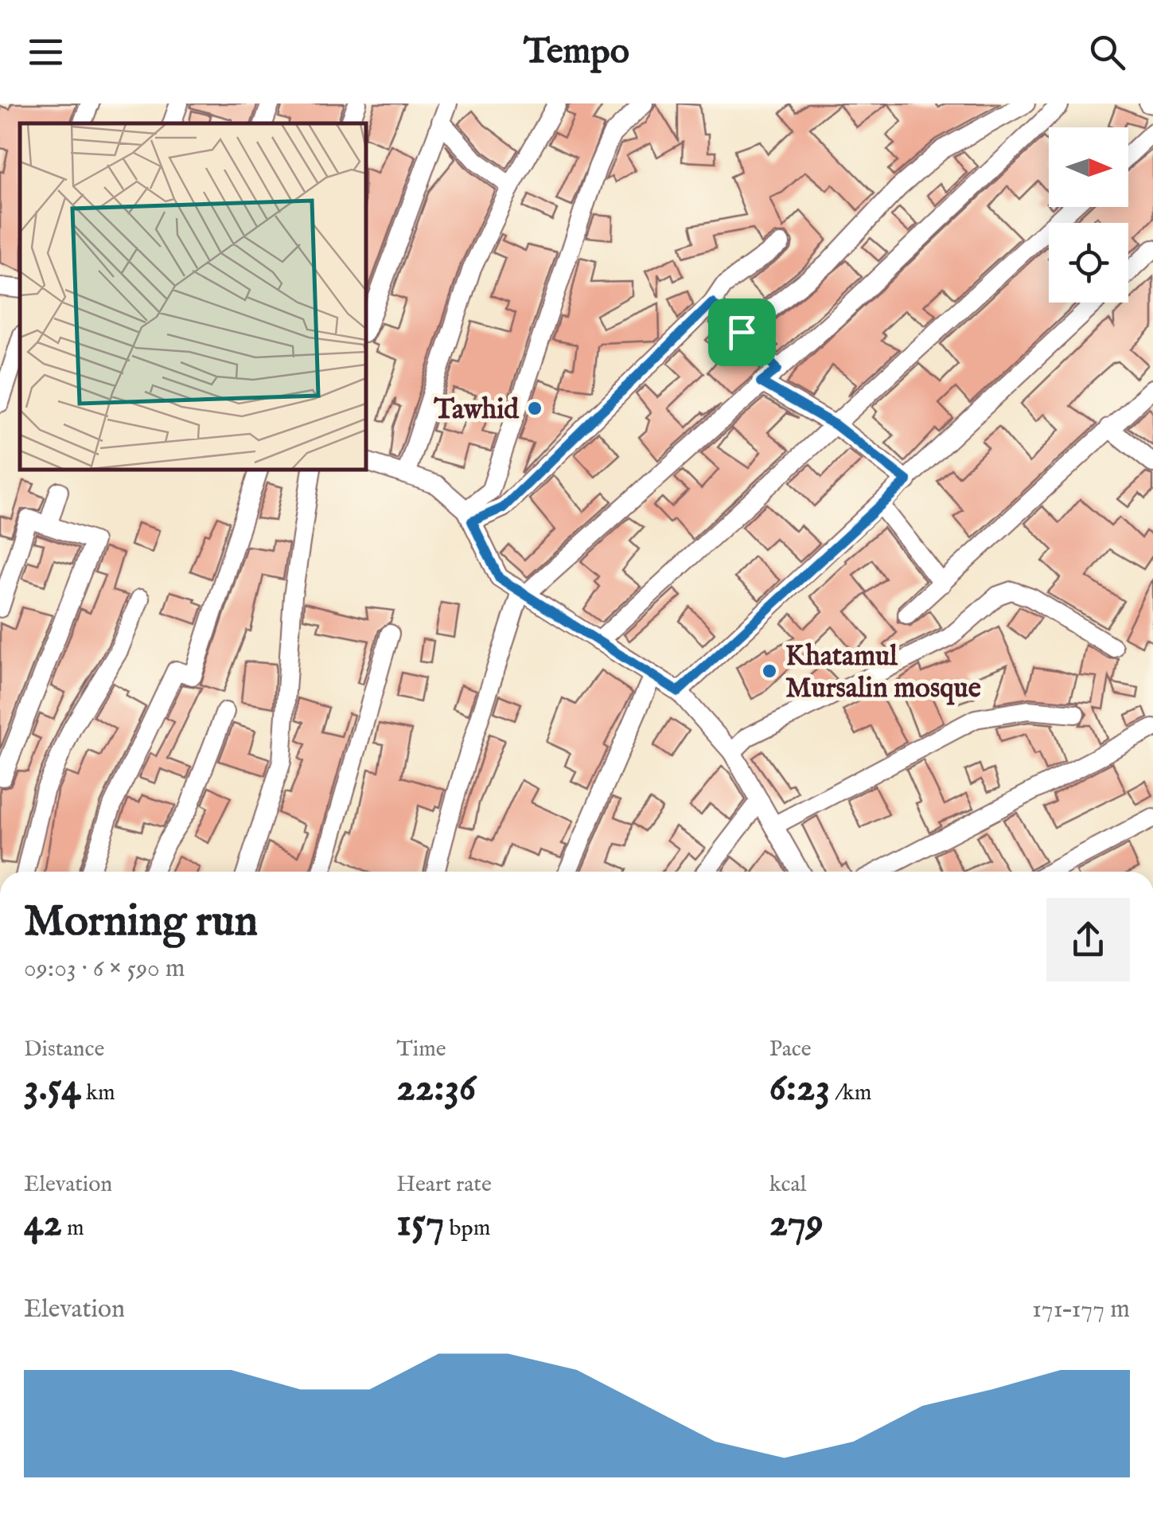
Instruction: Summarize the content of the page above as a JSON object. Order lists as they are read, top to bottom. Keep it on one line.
{"places":["Tawhid","Khatamul Mursalin mosque"],"north":"right","page":{"header":"Tempo","heading":["Morning run","09:03 · 6 × 590 m"],"stats":[["Distance","3.54 km"],["Time","22:36"],["Pace","6:23 /km"],["Elevation","42 m"],["Heart rate","157 bpm"],["kcal","279"]],"chart":["Elevation","171–177 m"]}}
